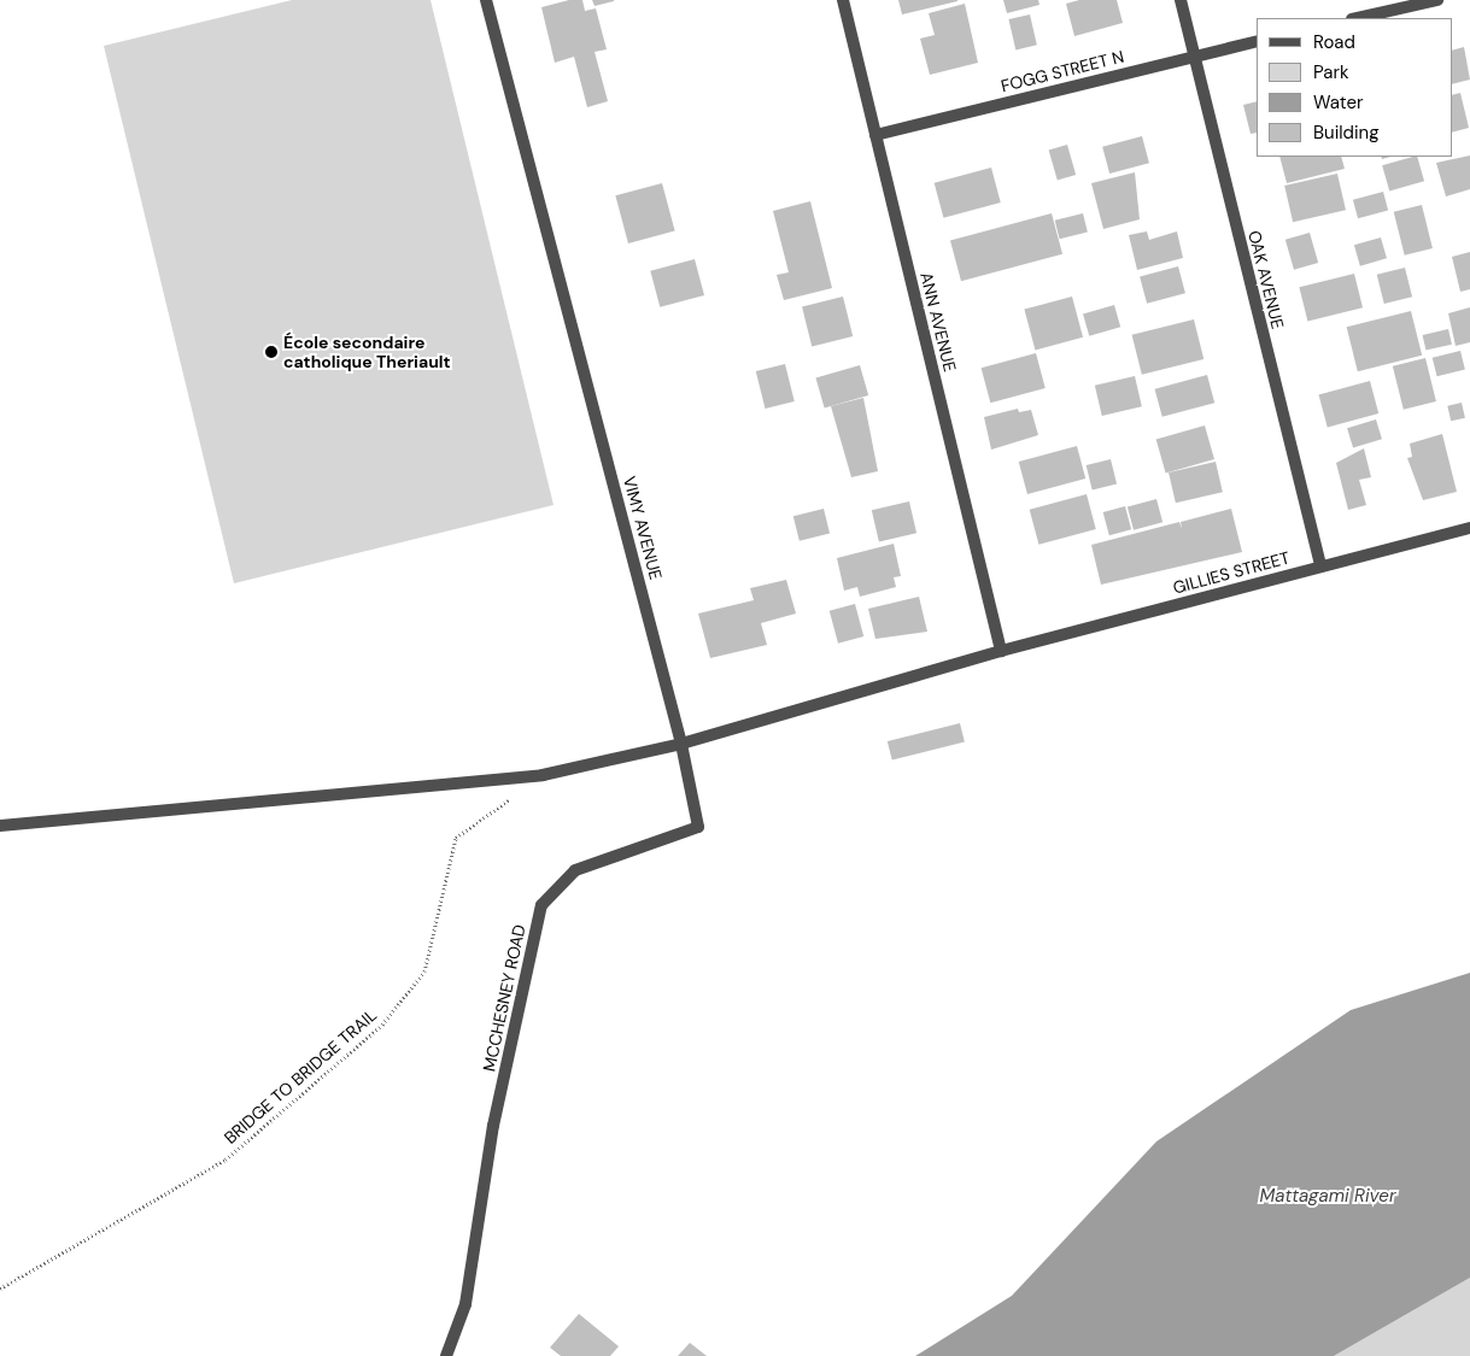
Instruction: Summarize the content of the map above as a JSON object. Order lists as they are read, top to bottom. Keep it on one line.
{"streets":{"street":["FOGG STREET N","OAK AVENUE","ANN AVENUE","VIMY AVENUE","GILLIES STREET","MCCHESNEY ROAD"],"path":["BRIDGE TO BRIDGE TRAIL"]},"crossings":[["FOGG STREET N","OAK AVENUE"],["FOGG STREET N","ANN AVENUE"],["OAK AVENUE","GILLIES STREET"],["ANN AVENUE","GILLIES STREET"],["VIMY AVENUE","MCCHESNEY ROAD"]],"water":["Mattagami River"],"places":["École secondaire catholique Theriault"],"legend":["Road","Park","Water","Building"]}
